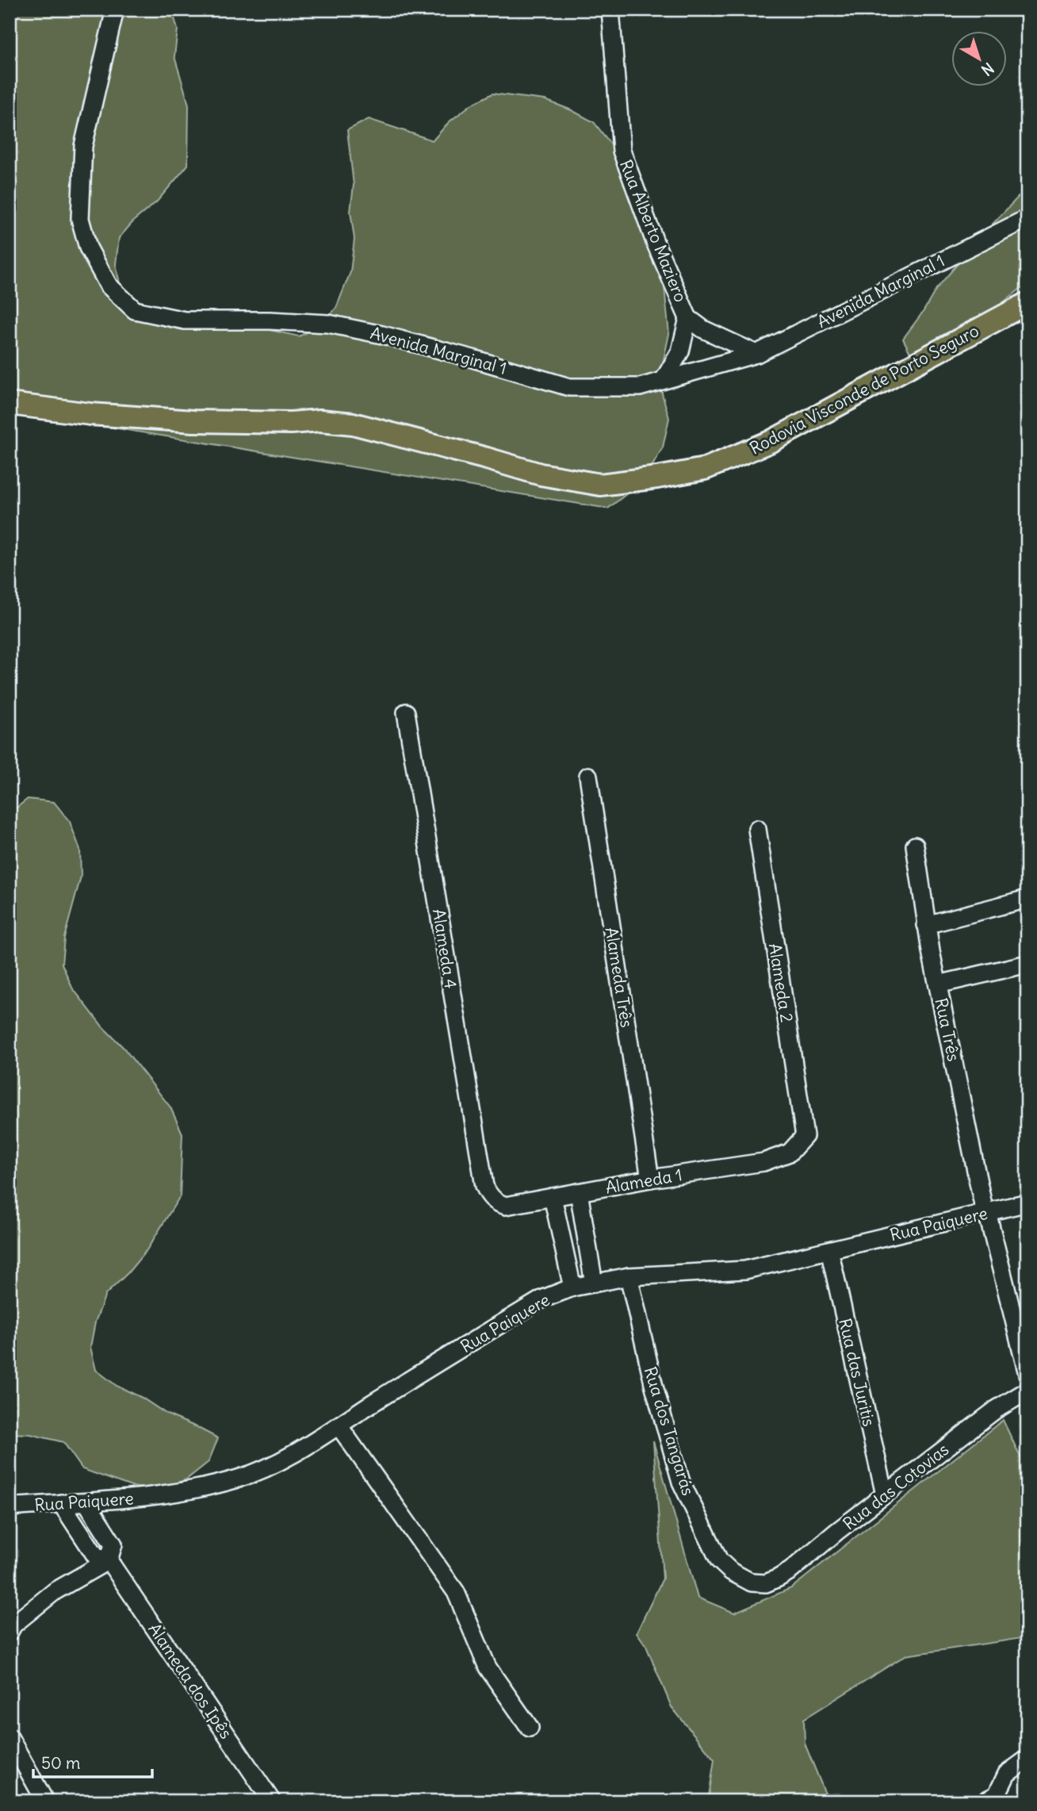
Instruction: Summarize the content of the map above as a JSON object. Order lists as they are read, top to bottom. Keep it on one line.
{"streets":{"main road":["Rodovia Visconde de Porto Seguro"],"street":["Rua Alberto Maziero","Avenida Marginal 1","Alameda 4","Alameda Três","Alameda 2","Rua Três","Alameda 1","Rua Paiquere","Rua das Juritis","Rua dos Tangarás","Rua das Cotovias","Alameda dos Ipês"]},"crossings":[["Rua Alberto Maziero","Avenida Marginal 1"],["Alameda 4","Alameda 1"],["Alameda Três","Alameda 1"],["Alameda 2","Alameda 1"],["Rua Três","Rua Paiquere"],["Rua Paiquere","Rua das Juritis"],["Rua Paiquere","Rua dos Tangarás"],["Rua Paiquere","Alameda dos Ipês"],["Rua das Juritis","Rua das Cotovias"],["Rua dos Tangarás","Rua das Cotovias"]],"scale_bar":"50 m","north":"bottom right"}
